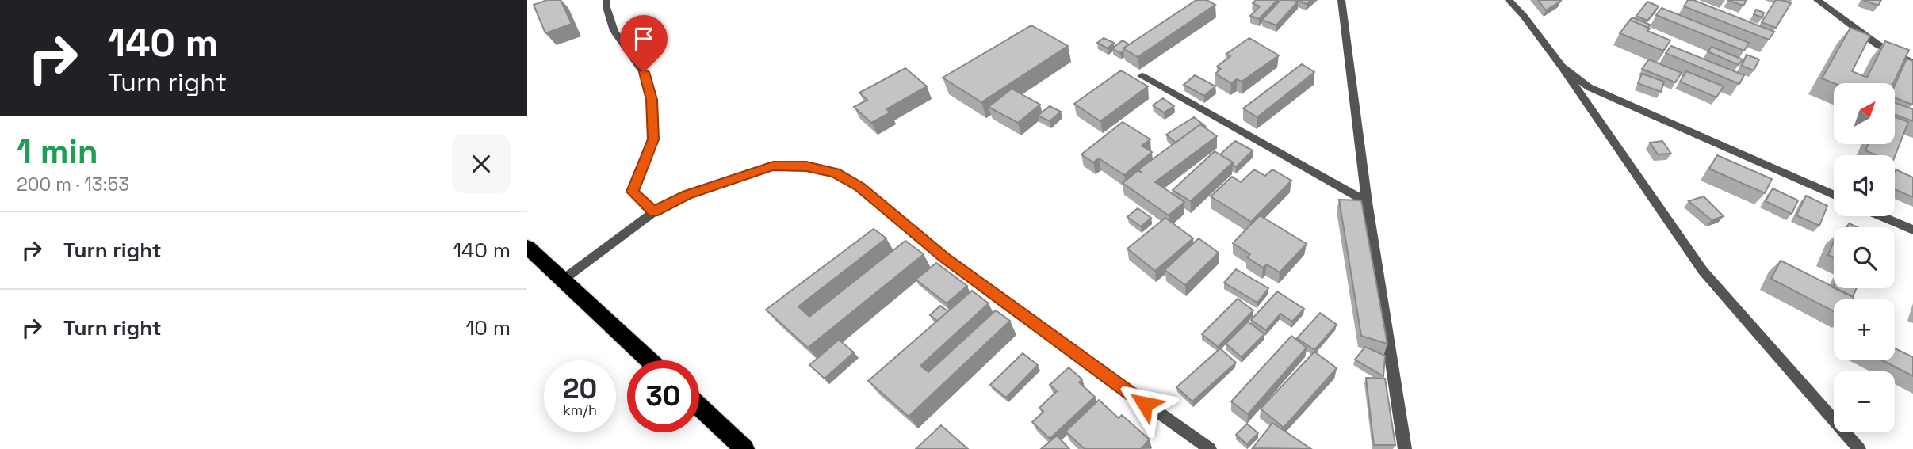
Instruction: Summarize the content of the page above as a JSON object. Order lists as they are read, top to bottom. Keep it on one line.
{"north":"top right","page":{"turn":["140 m","Turn right"],"map_buttons":["+","−"],"heading":["1 min","200 m · 13:53"],"list":[{"name":"Turn right","value":"140 m"},{"name":"Turn right","value":"10 m"}],"speed":"20 km/h","limit":"30"}}
